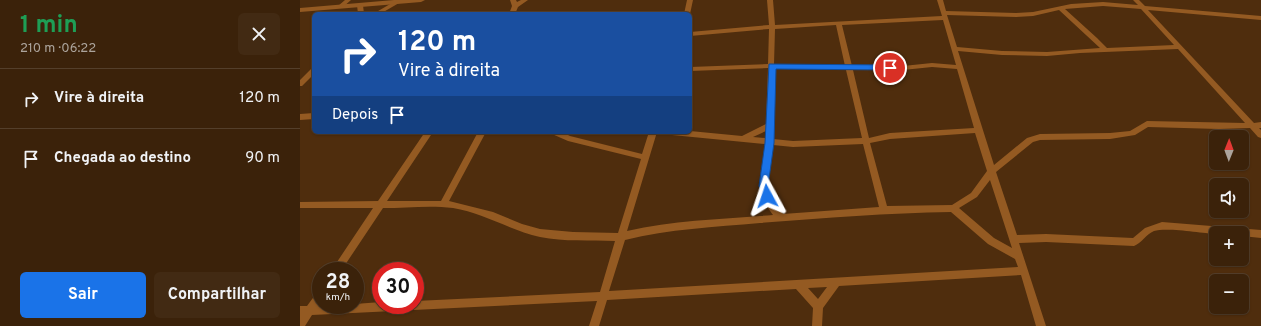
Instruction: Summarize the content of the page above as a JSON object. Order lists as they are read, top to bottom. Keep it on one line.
{"north":"top","page":{"heading":["1 min","210 m · 06:22"],"turn":["120 m","Vire à direita"],"list":[{"name":"Vire à direita","value":"120 m"},{"name":"Chegada ao destino","value":"90 m"}],"then":"Depois","map_buttons":["+","−"],"speed":"28 km/h","limit":"30","buttons":["Sair","Compartilhar"]}}
